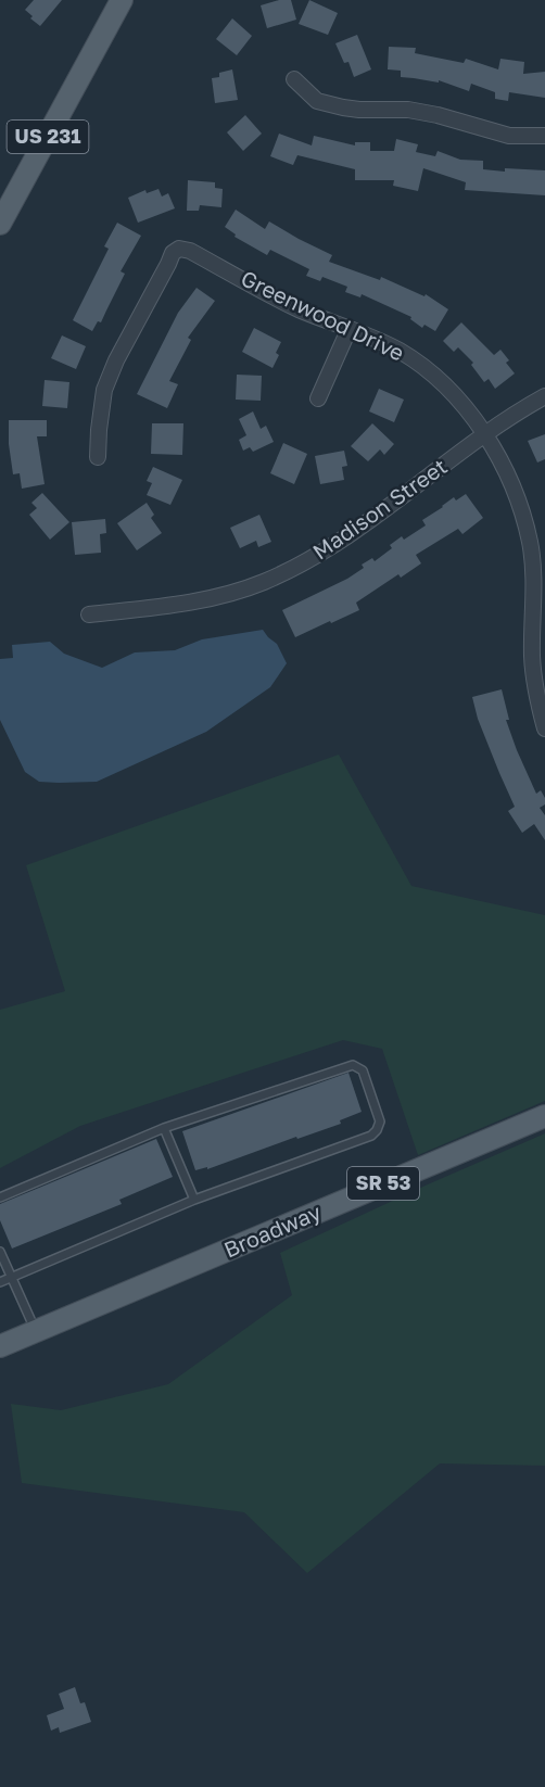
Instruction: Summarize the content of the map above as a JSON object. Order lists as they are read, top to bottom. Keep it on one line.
{"streets":{"main road":["US 231","SR 53","Broadway"],"street":["Greenwood Drive","Madison Street"]},"crossings":[["Greenwood Drive","Madison Street"]]}
